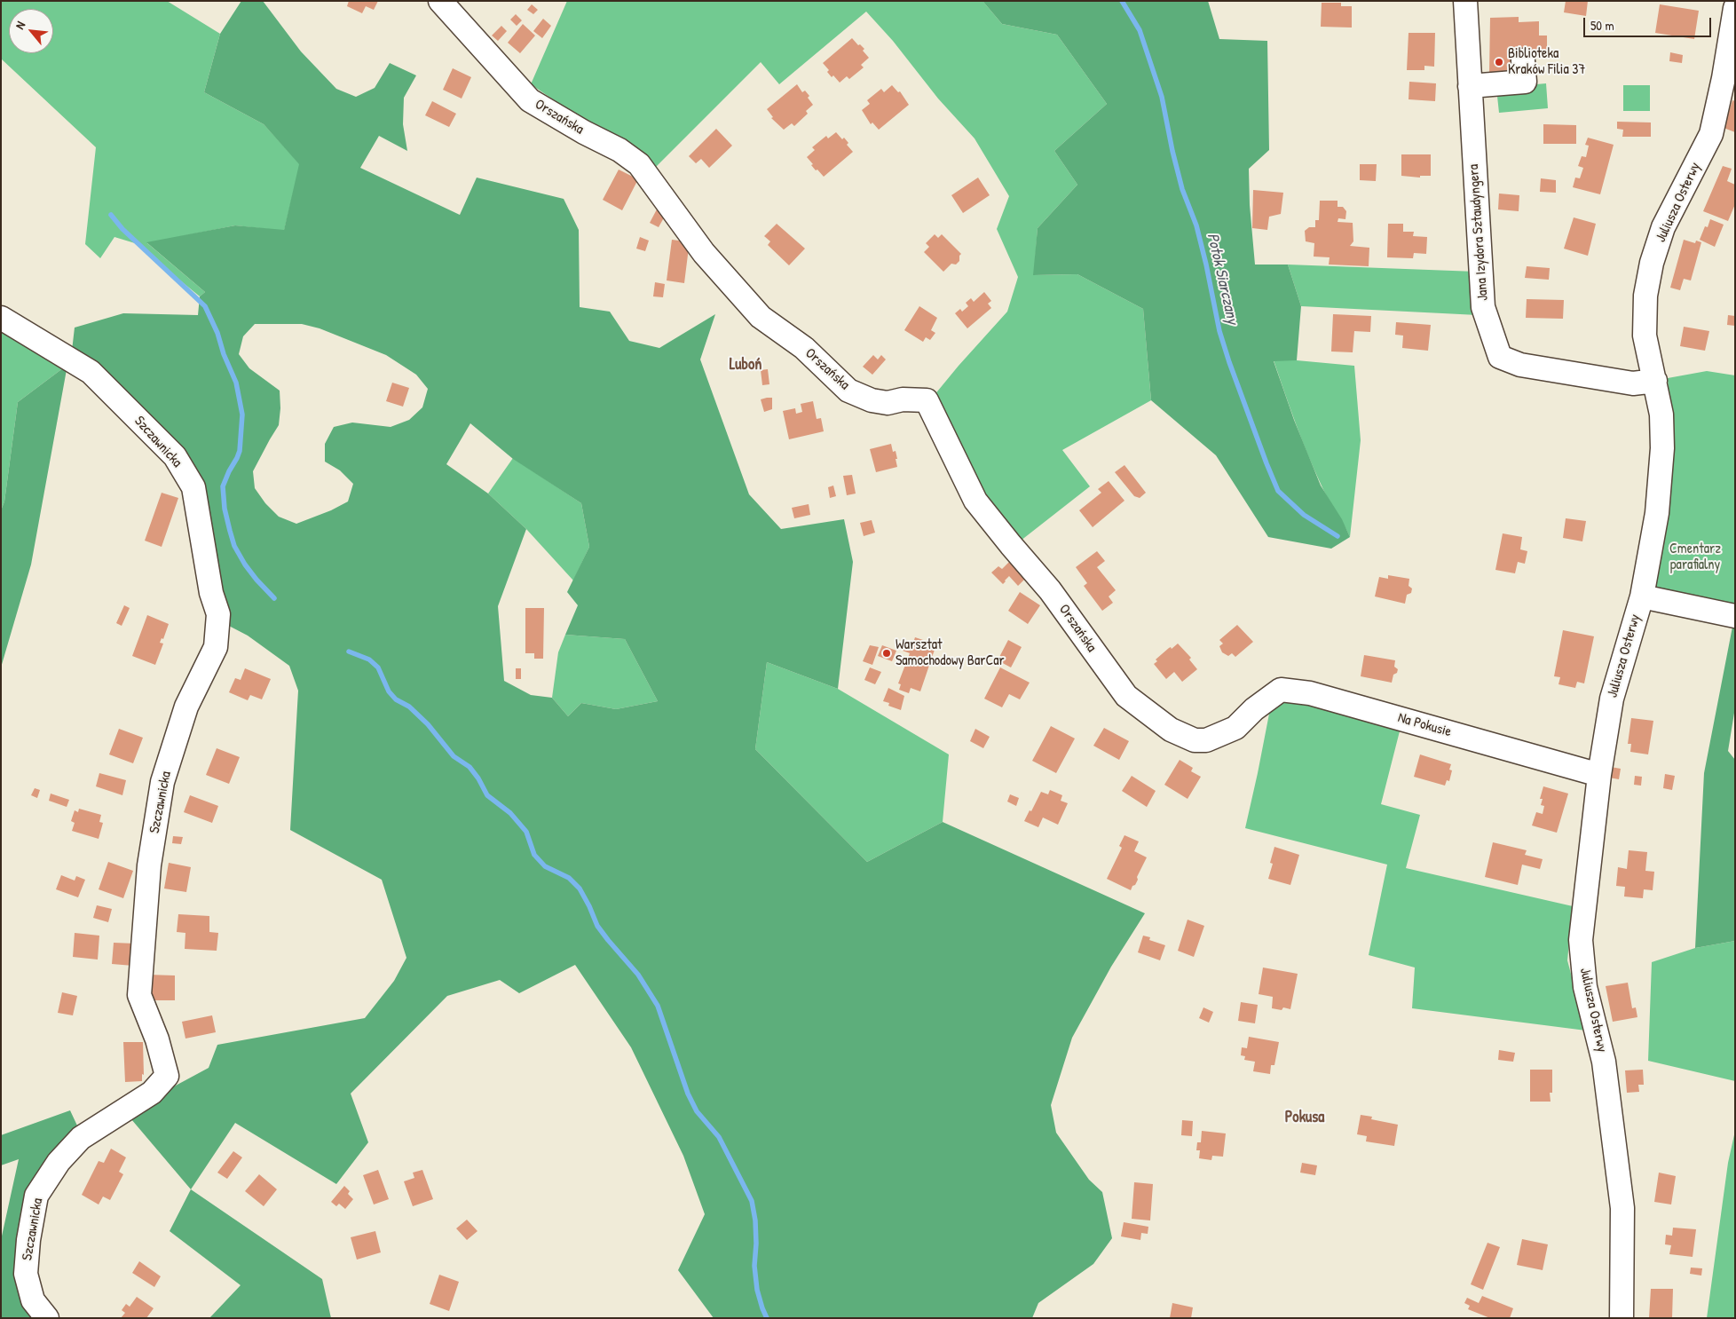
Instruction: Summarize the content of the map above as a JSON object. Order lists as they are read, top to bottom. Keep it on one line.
{"streets":{"street":["Orszańska","Juliusza Osterwy","Jana Izydora Sztaudyngera","Szczawnicka","Na Pokusie"]},"crossings":[["Orszańska","Na Pokusie"],["Juliusza Osterwy","Jana Izydora Sztaudyngera"],["Juliusza Osterwy","Na Pokusie"]],"districts":["Luboń","Pokusa"],"water":["Potok Siarczany"],"parks":["Cmentarz parafialny"],"places":["Biblioteka Kraków Filia 37","Warsztat Samochodowy BarCar"],"scale_bar":"50 m","north":"top left"}
